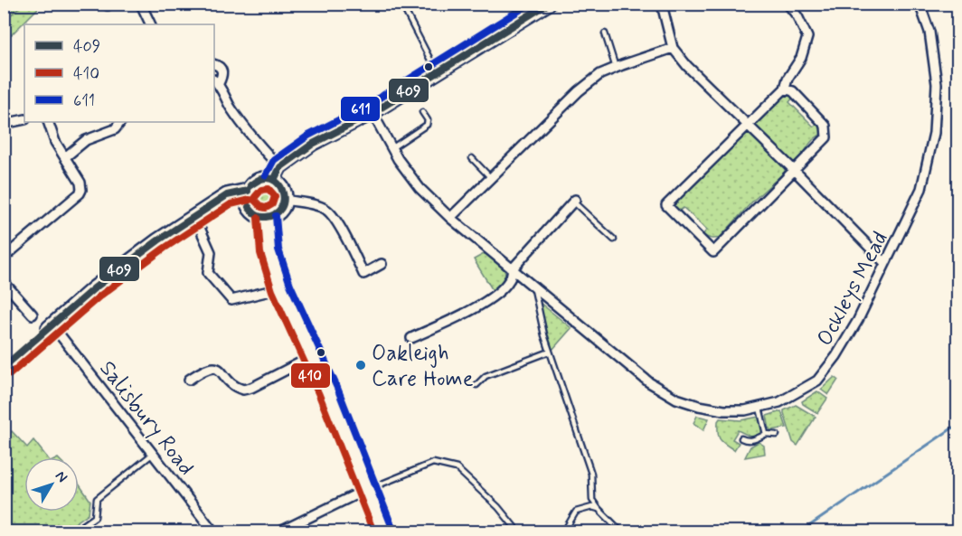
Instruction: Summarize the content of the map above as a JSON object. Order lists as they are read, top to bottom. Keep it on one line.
{"streets":{"street":["Ockleys Mead","Salisbury Road"]},"places":["Oakleigh Care Home"],"lines":["transit line 409","transit line 611","transit line 410"],"legend":["409","410","611"],"north":"top right"}
